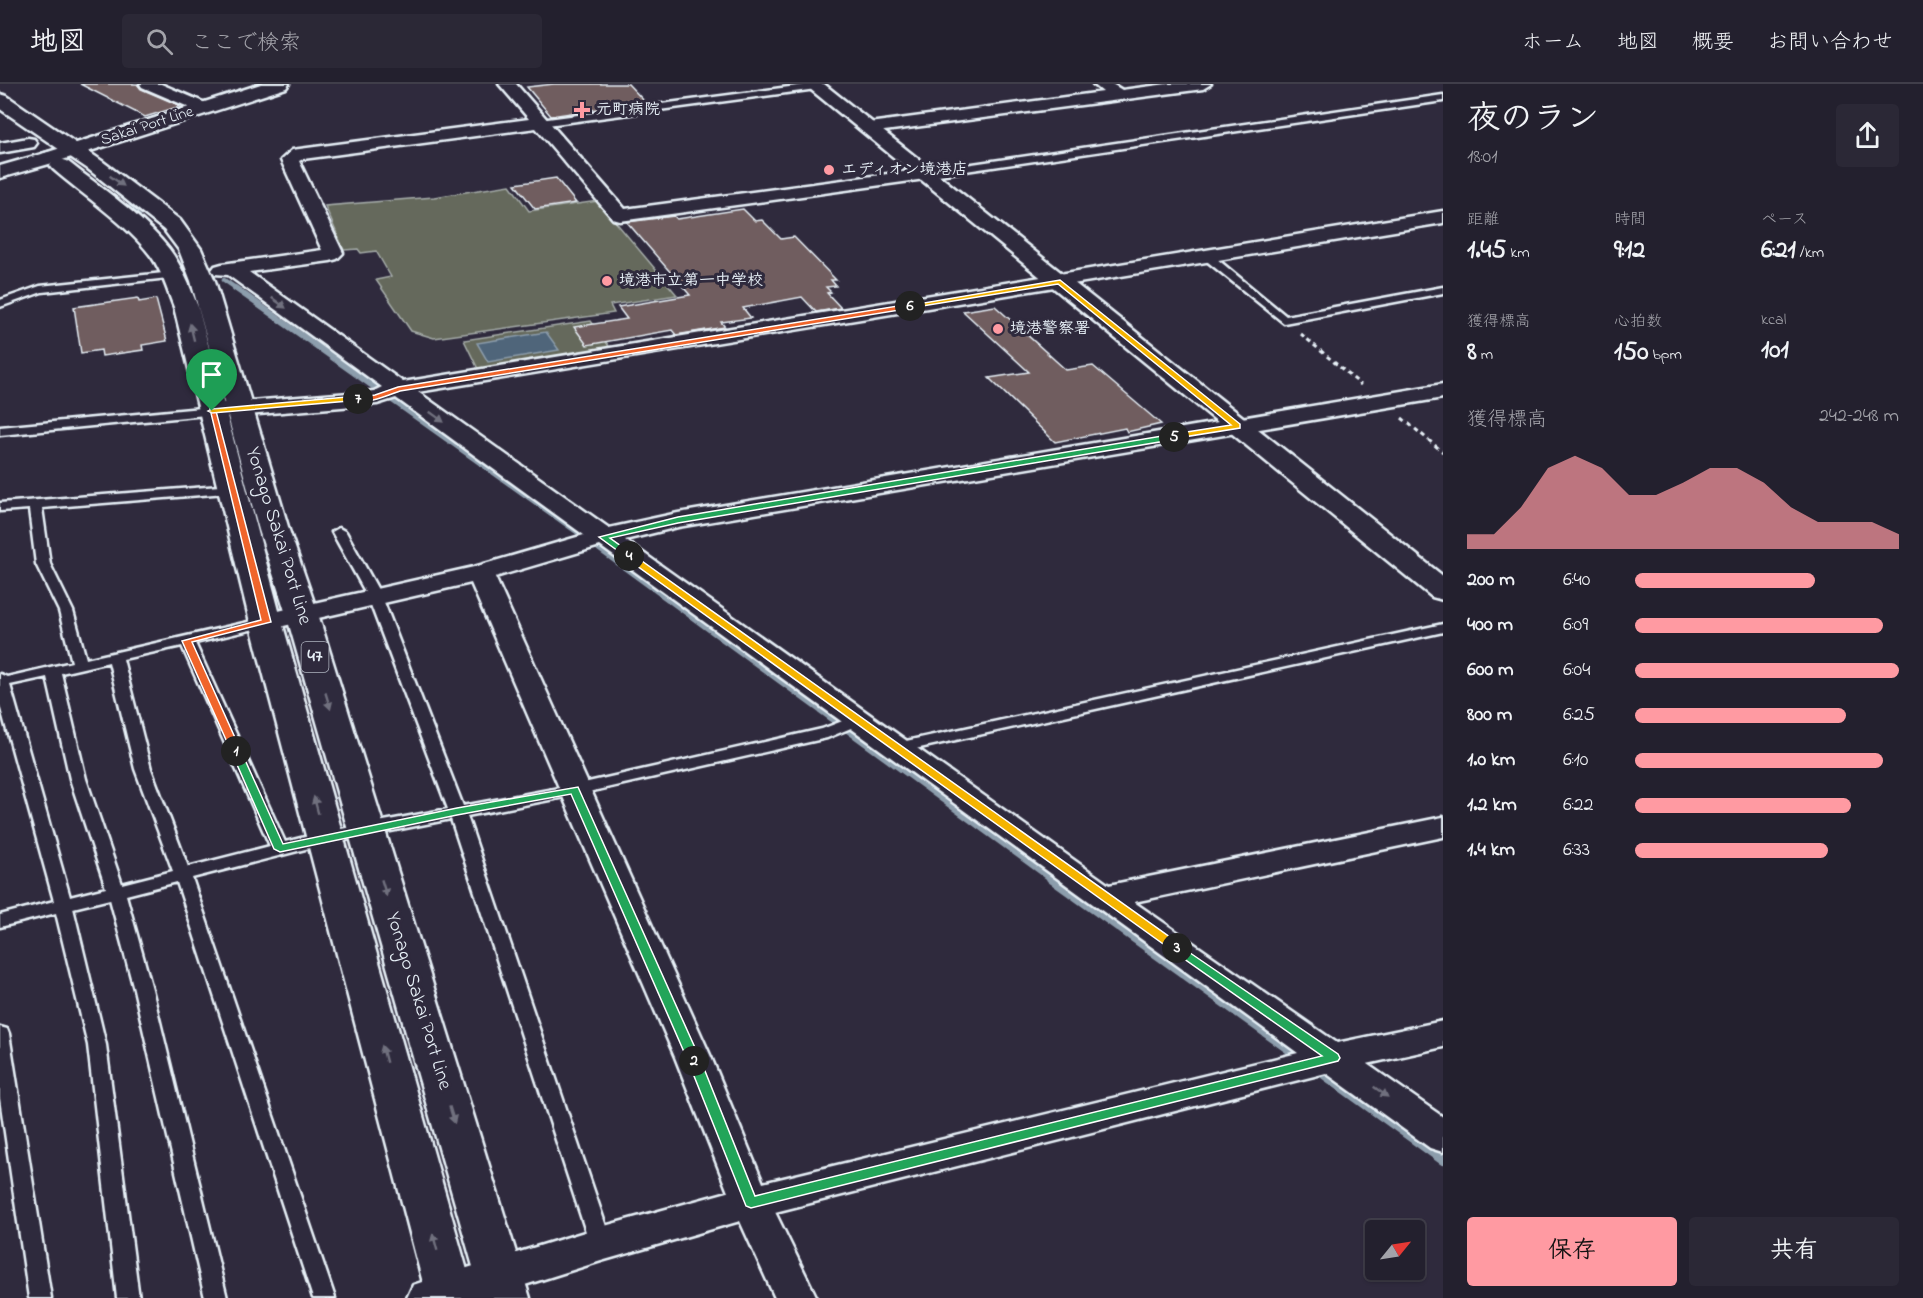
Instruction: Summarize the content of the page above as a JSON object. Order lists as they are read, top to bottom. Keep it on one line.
{"streets":{"main road":["Sakai Port Line","Yonago Sakai Port Line","47"]},"crossings":[["Sakai Port Line","Yonago Sakai Port Line"]],"places":{"health":["元町病院"],"other":["エディオン境港店","境港市立第一中学校","境港警察署"]},"north":"top right","page":{"header":"地図","search":"ここで検索","nav":["ホーム","地図","概要","お問い合わせ"],"heading":["夜のラン","18:01"],"stats":[["距離","1.45 km"],["時間","9:12"],["ペース","6:21 /km"],["獲得標高","8 m"],["心拍数","150 bpm"],["kcal","101"]],"pins":["6","7","5","4","1","3","2"],"chart":["獲得標高","242–248 m"],"list":[{"name":"200 m","note":"6:40"},{"name":"400 m","note":"6:09"},{"name":"600 m","note":"6:04"},{"name":"800 m","note":"6:25"},{"name":"1.0 km","note":"6:10"},{"name":"1.2 km","note":"6:22"},{"name":"1.4 km","note":"6:33"}],"buttons":["保存","共有"]}}
